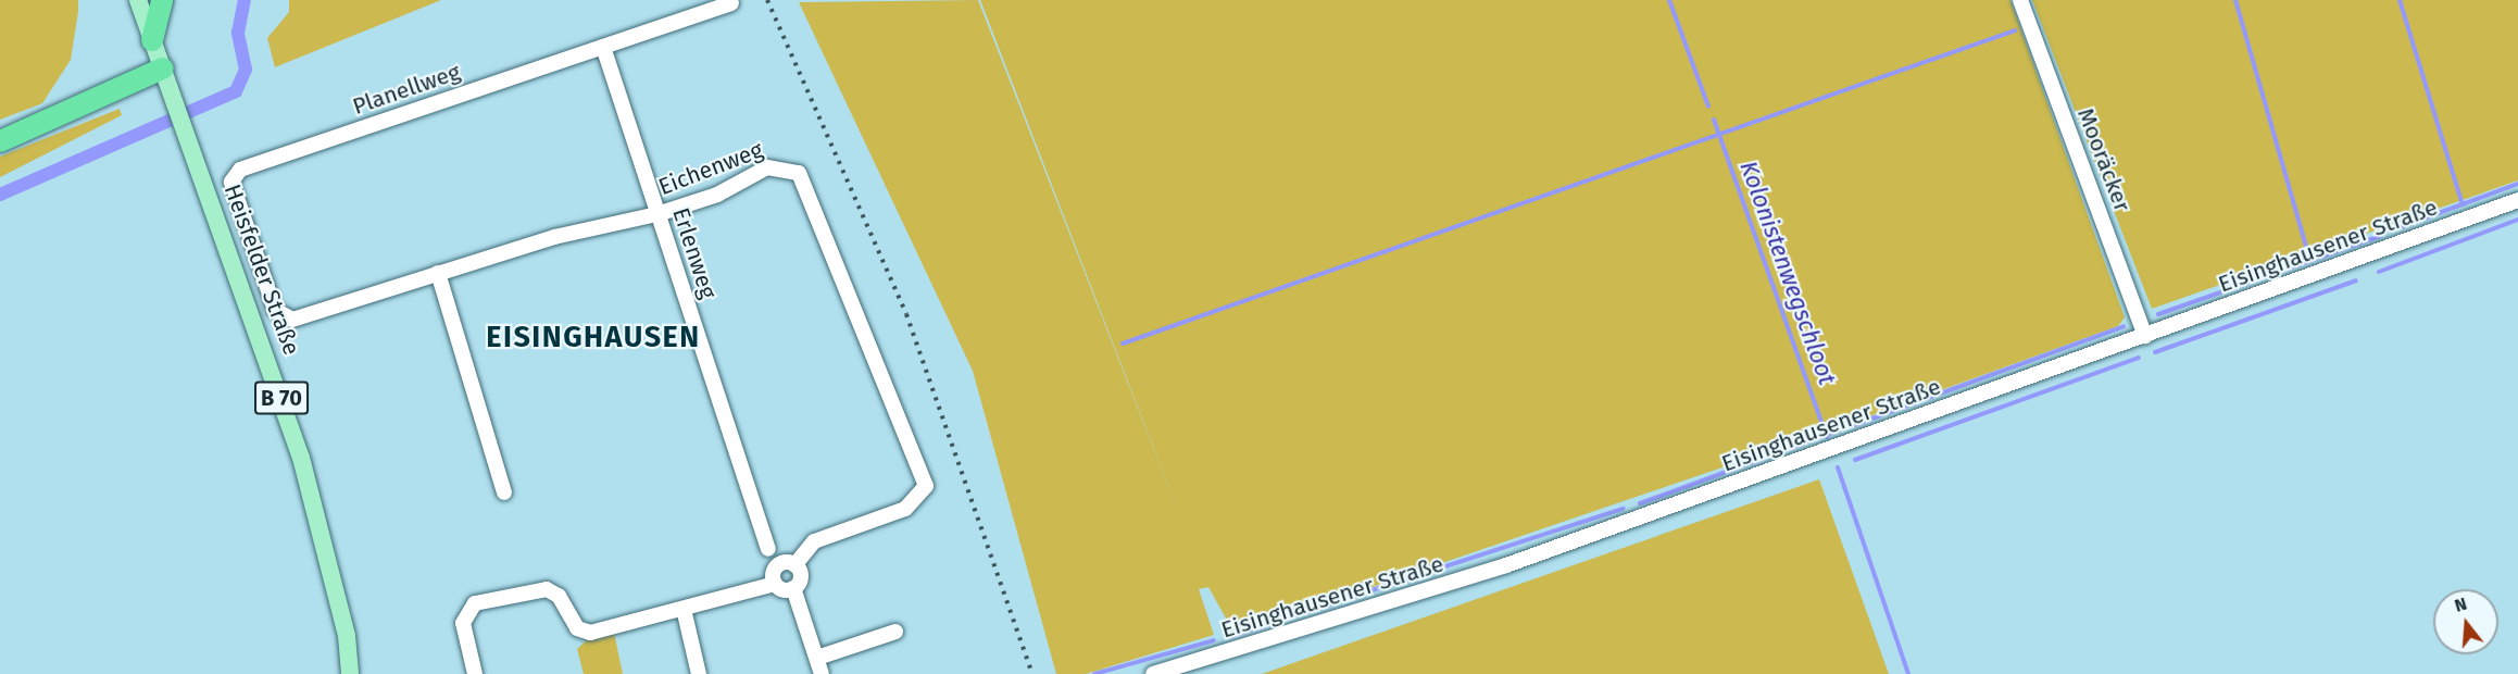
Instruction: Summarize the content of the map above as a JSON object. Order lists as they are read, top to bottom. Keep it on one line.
{"streets":{"main road":["Heisfelder Straße","B 70"],"street":["Planellweg","Mooräcker","Eichenweg","Eisinghausener Straße","Erlenweg"]},"crossings":[["Planellweg","Eichenweg"],["Planellweg","Erlenweg"],["Mooräcker","Eisinghausener Straße"],["Eichenweg","Erlenweg"]],"districts":["EISINGHAUSEN"],"water":["Kolonistenwegschloot"],"north":"top"}
